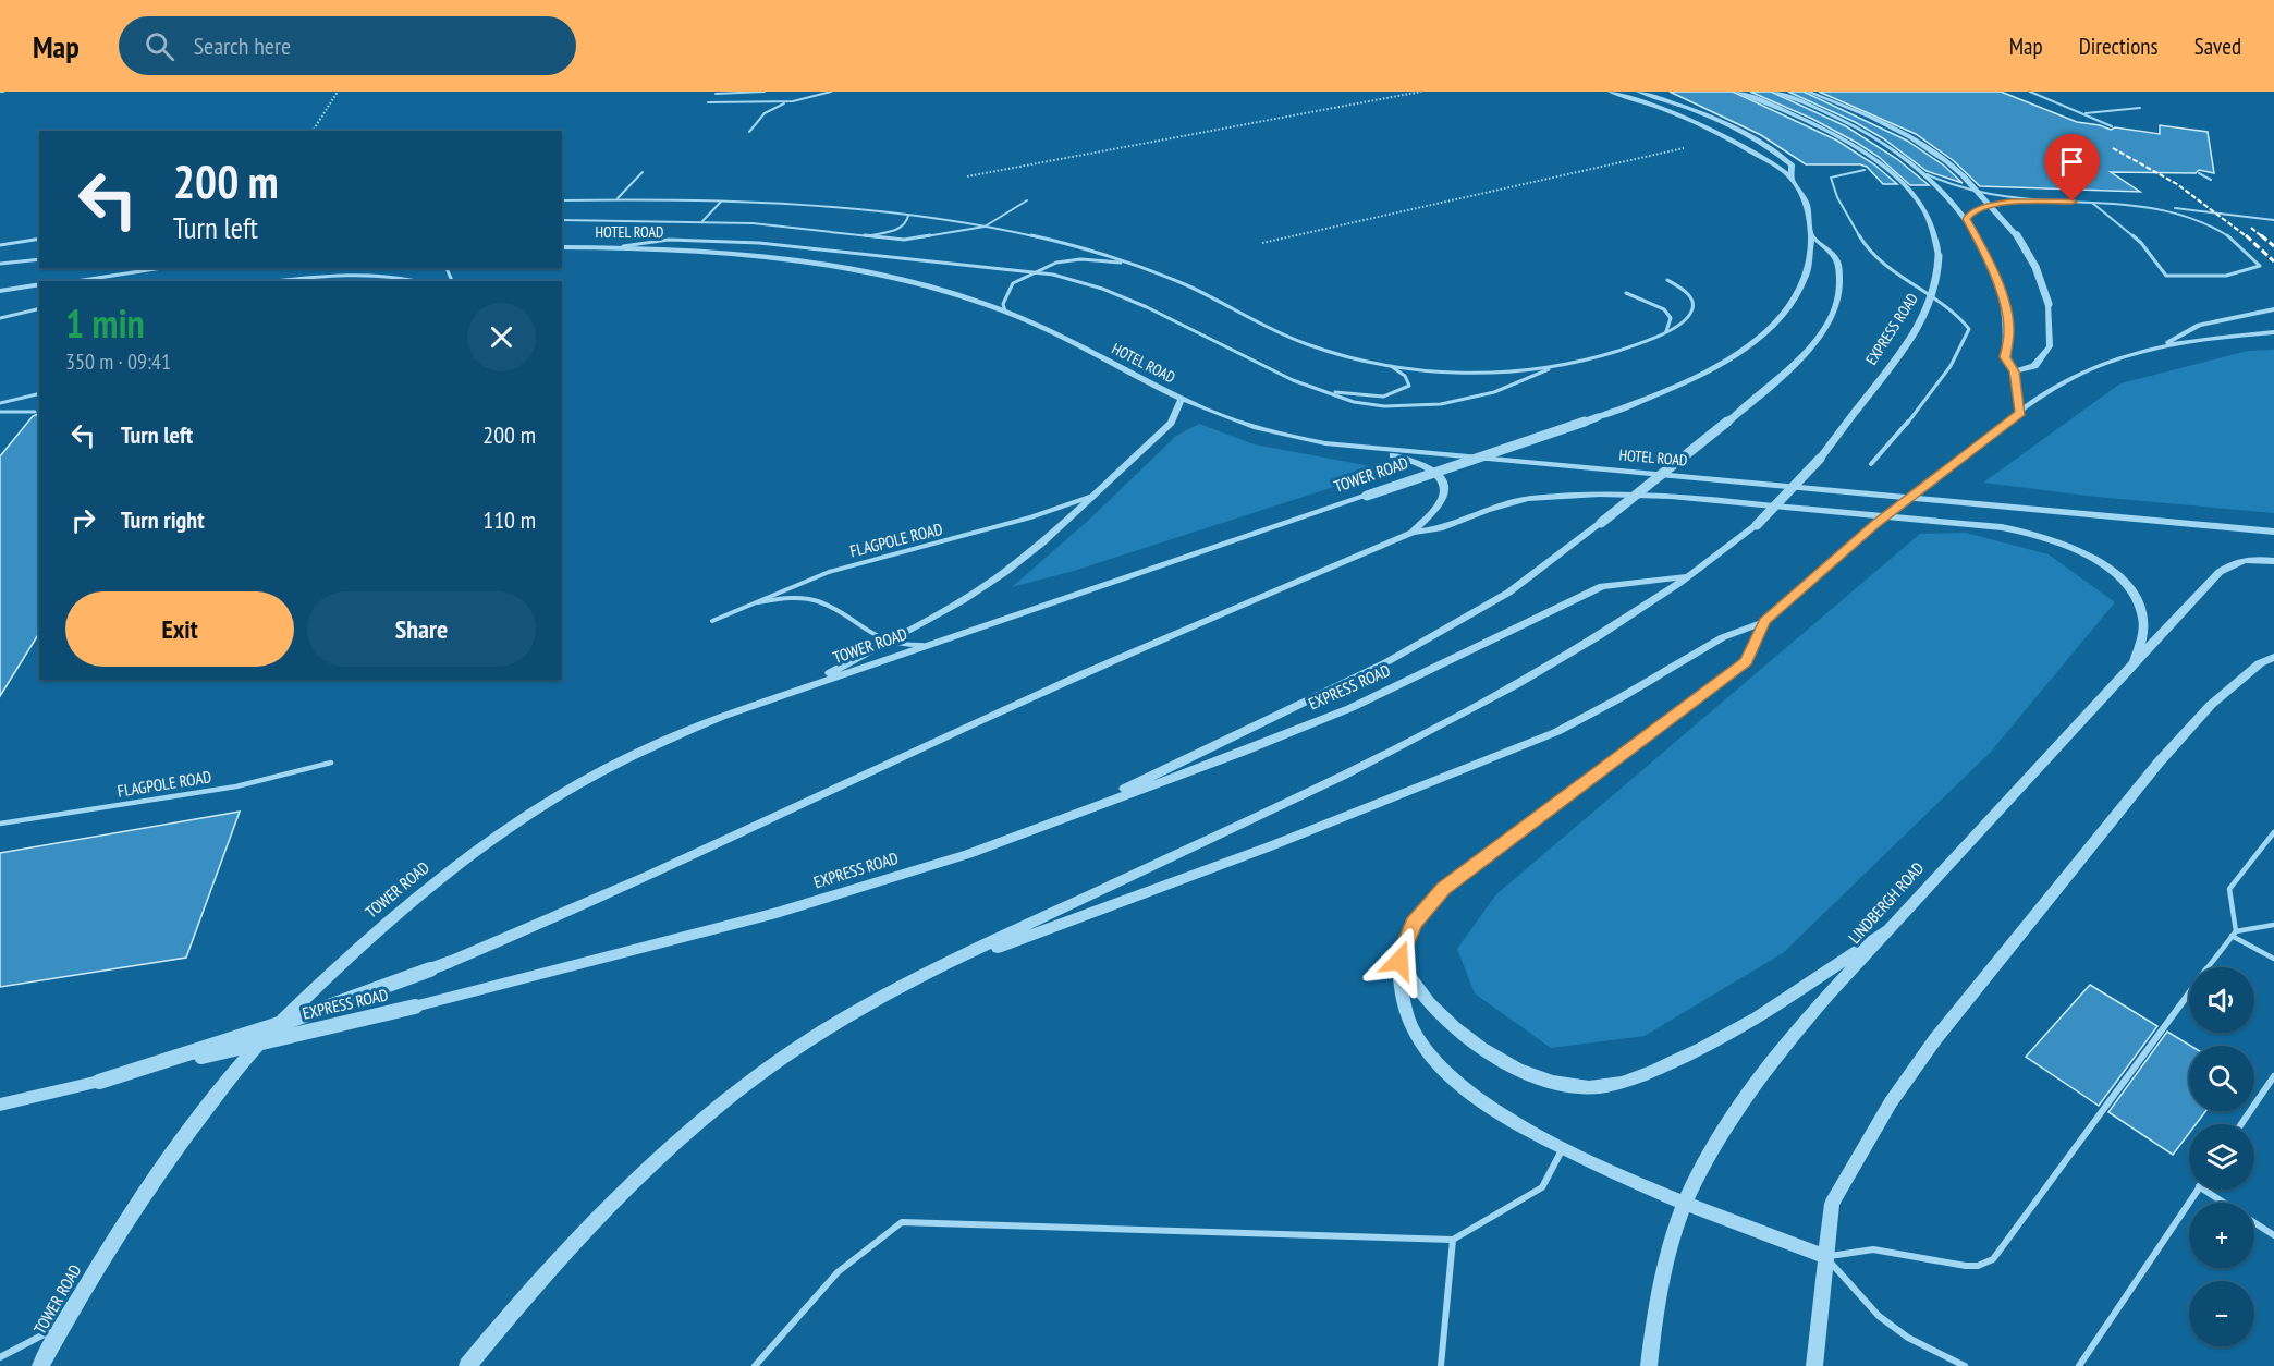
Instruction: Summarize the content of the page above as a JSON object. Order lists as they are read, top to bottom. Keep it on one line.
{"streets":{"street":["HOTEL ROAD","EXPRESS ROAD","TOWER ROAD","LINDBERGH ROAD"],"lane":["FLAGPOLE ROAD"]},"page":{"header":"Map","search":"Search here","nav":["Map","Directions","Saved"],"turn":["200 m","Turn left"],"heading":["1 min","350 m · 09:41"],"list":[{"name":"Turn left","value":"200 m"},{"name":"Turn right","value":"110 m"}],"buttons":["Exit","Share"],"map_buttons":["+","−"]}}
